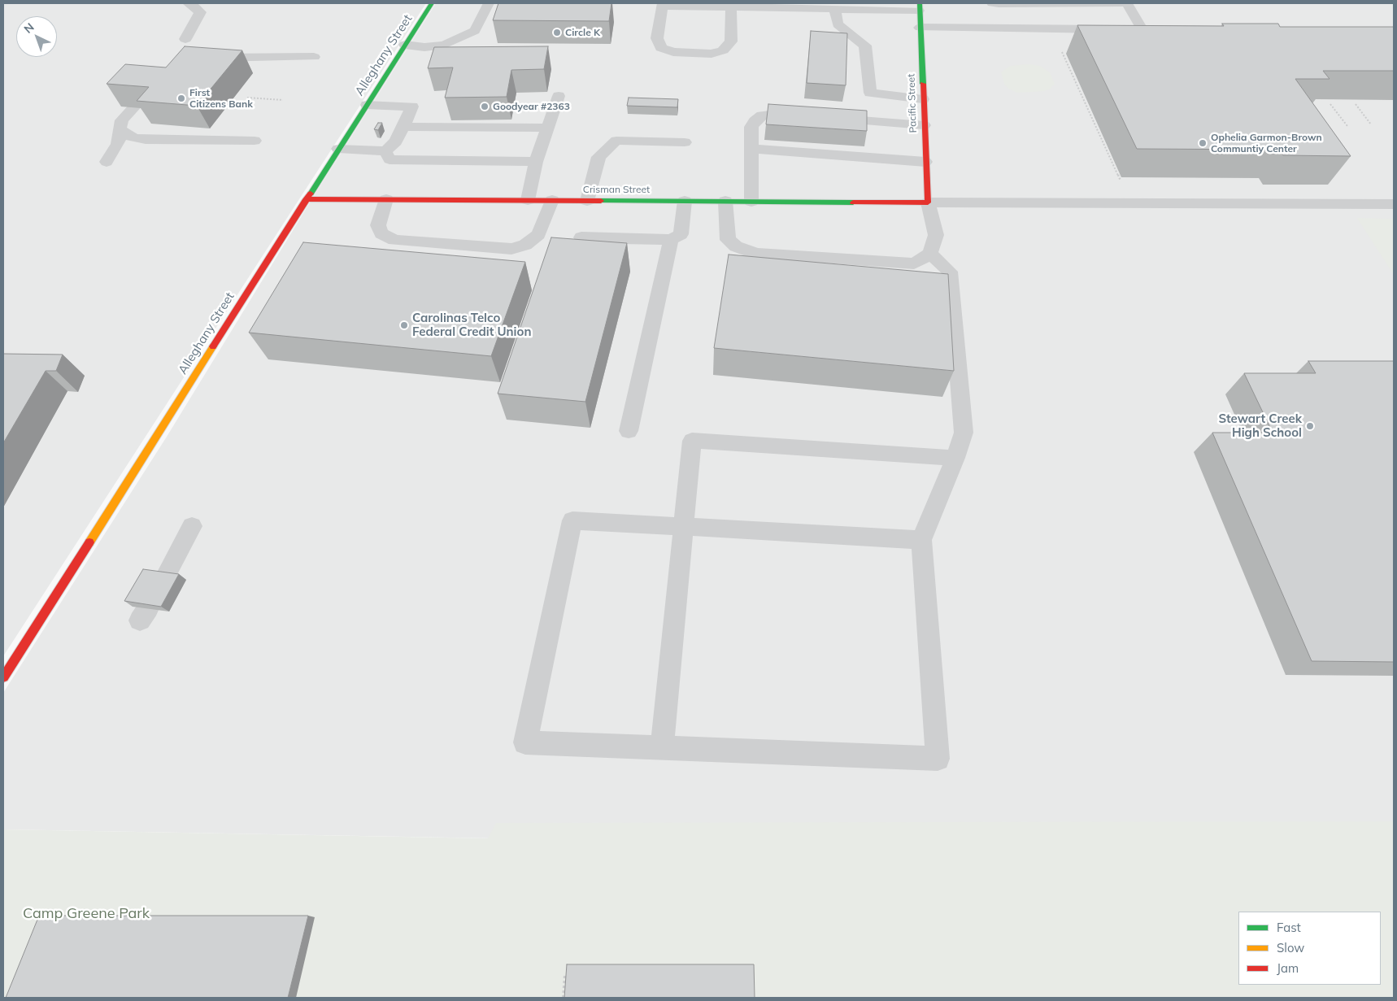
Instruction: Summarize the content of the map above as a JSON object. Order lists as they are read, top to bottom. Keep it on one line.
{"streets":{"street":["Alleghany Street","Pacific Street","Crisman Street"]},"crossings":[["Alleghany Street","Crisman Street"],["Pacific Street","Crisman Street"]],"parks":["Camp Greene Park"],"places":["Circle K","First Citizens Bank","Goodyear #2363","Ophelia Garmon-Brown Communtiy Center","Carolinas Telco Federal Credit Union","Stewart Creek High School"],"legend":["Fast","Slow","Jam"],"north":"top left"}
